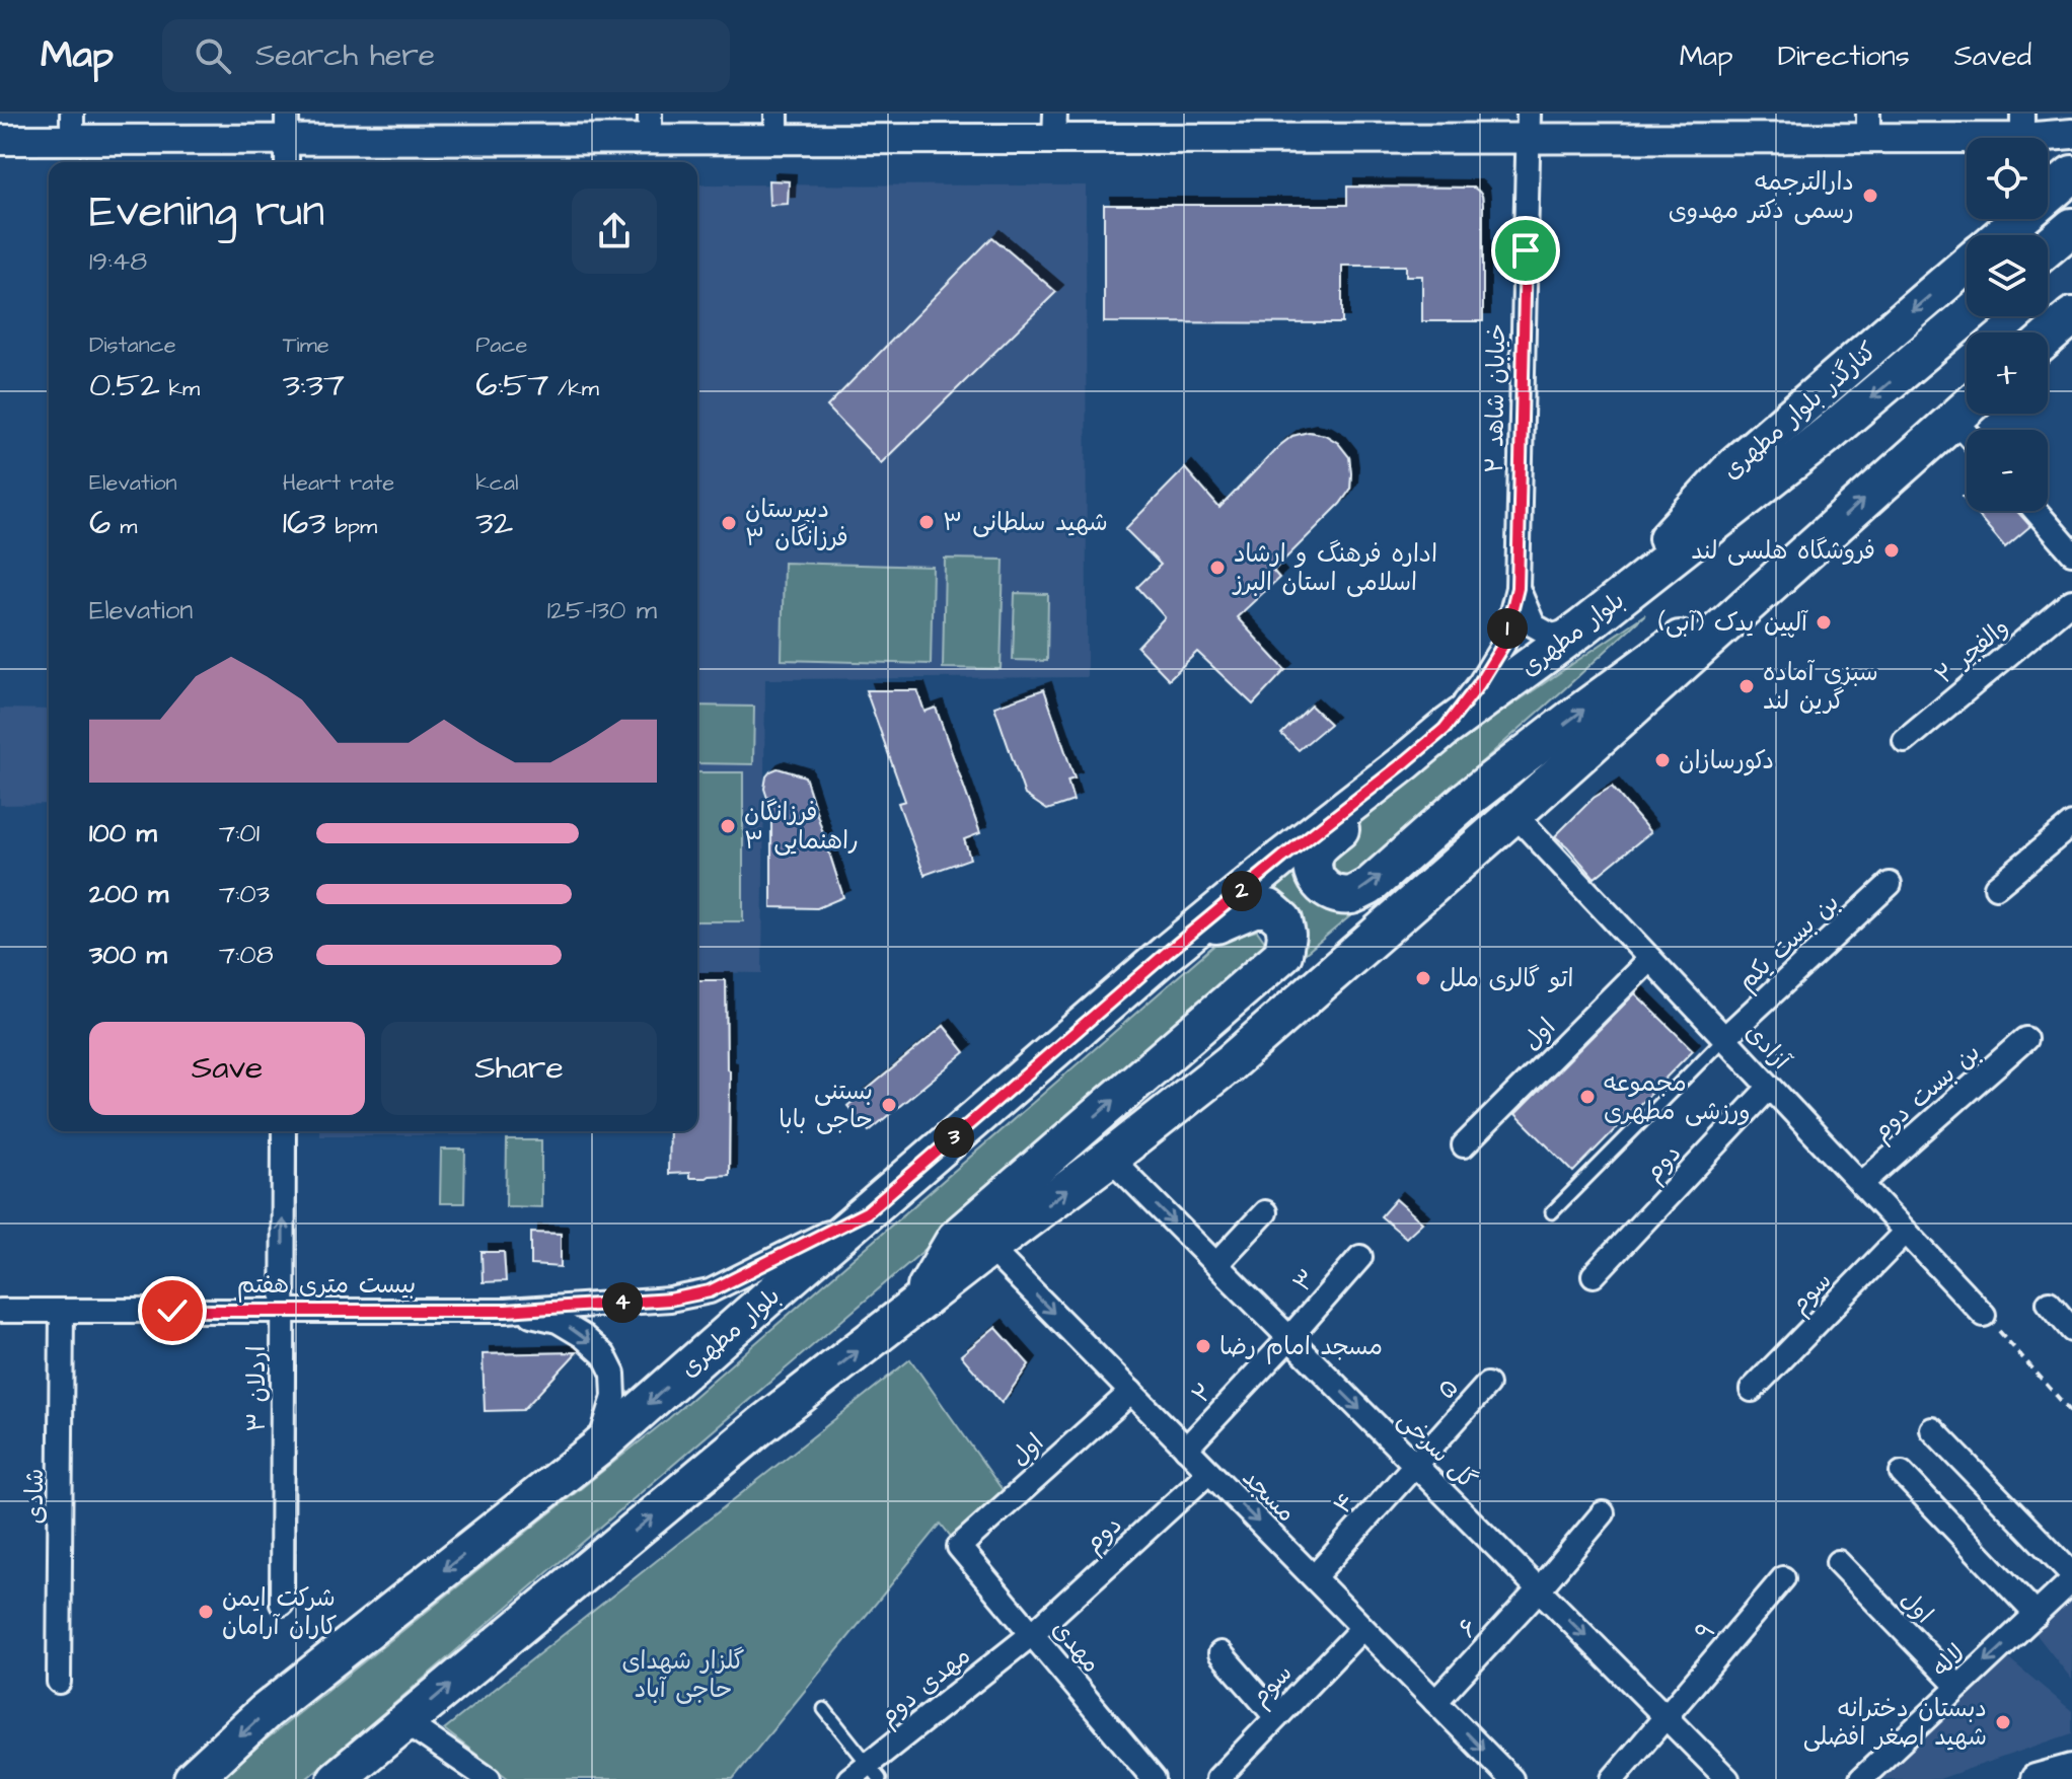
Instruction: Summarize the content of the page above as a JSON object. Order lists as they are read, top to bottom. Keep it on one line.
{"streets":{"main road":["کنارگذر بلوار مطهری","بلوار مطهری"],"street":["خیابان شاهد ۲","والفجر ۲","بن بست یکم","اول","آزادی","بن بست دوم","دوم","۳","بیست متری هفتم","سوم","اردلان ۳","۵","۲","گل سرخی","مسجد","شادی","۴","۶","۹","مهدی","لاله","مهدی دوم"]},"crossings":[["کنارگذر بلوار مطهری","بلوار مطهری"],["بن بست یکم","آزادی"],["اول","آزادی"],["اول","مسجد"],["اول","مهدی"],["اول","لاله"],["آزادی","بن بست دوم"],["آزادی","دوم"],["آزادی","سوم"],["دوم","مسجد"],["دوم","مهدی"],["دوم","مهدی دوم"],["۳","۲"],["۳","گل سرخی"],["بیست متری هفتم","اردلان ۳"],["بیست متری هفتم","شادی"],["سوم","مسجد"],["۵","گل سرخی"],["۵","۴"],["۲","گل سرخی"],["۲","مسجد"],["گل سرخی","۴"],["گل سرخی","۶"],["گل سرخی","۹"],["مسجد","۴"],["مسجد","۶"],["مهدی","مهدی دوم"]],"one_way":["اردلان ۳","گل سرخی","مسجد","لاله"],"parks":["گلزار شهدای حاجی آباد"],"places":["دارالترجمه رسمی دکتر مهدوی","شهید سلطانی ۳","دبیرستان فرزانگان ۳","فروشگاه هلسی لند","اداره فرهنگ و ارشاد اسلامی استان البرز","آلپین یدک (آبی)","سبزی آماده گرین لند","دکورسازان","فرزانگان ۳ راهنمایی","اتو گالری ملل","مجموعه ورزشی مطهری","بستنی حاجی بابا","مسجد امام رضا","شرکت ایمن کاران آرامان","دبستان دخترانه شهید اصغر افضلی"],"page":{"header":"Map","search":"Search here","nav":["Map","Directions","Saved"],"map_buttons":["+","−"],"heading":["Evening run","19:48"],"stats":[["Distance","0.52 km"],["Time","3:37"],["Pace","6:57 /km"],["Elevation","6 m"],["Heart rate","163 bpm"],["kcal","32"]],"chart":["Elevation","125–130 m"],"pins":["1","2","3","4"],"list":[{"name":"100 m","note":"7:01"},{"name":"200 m","note":"7:03"},{"name":"300 m","note":"7:08"}],"buttons":["Save","Share"]}}
